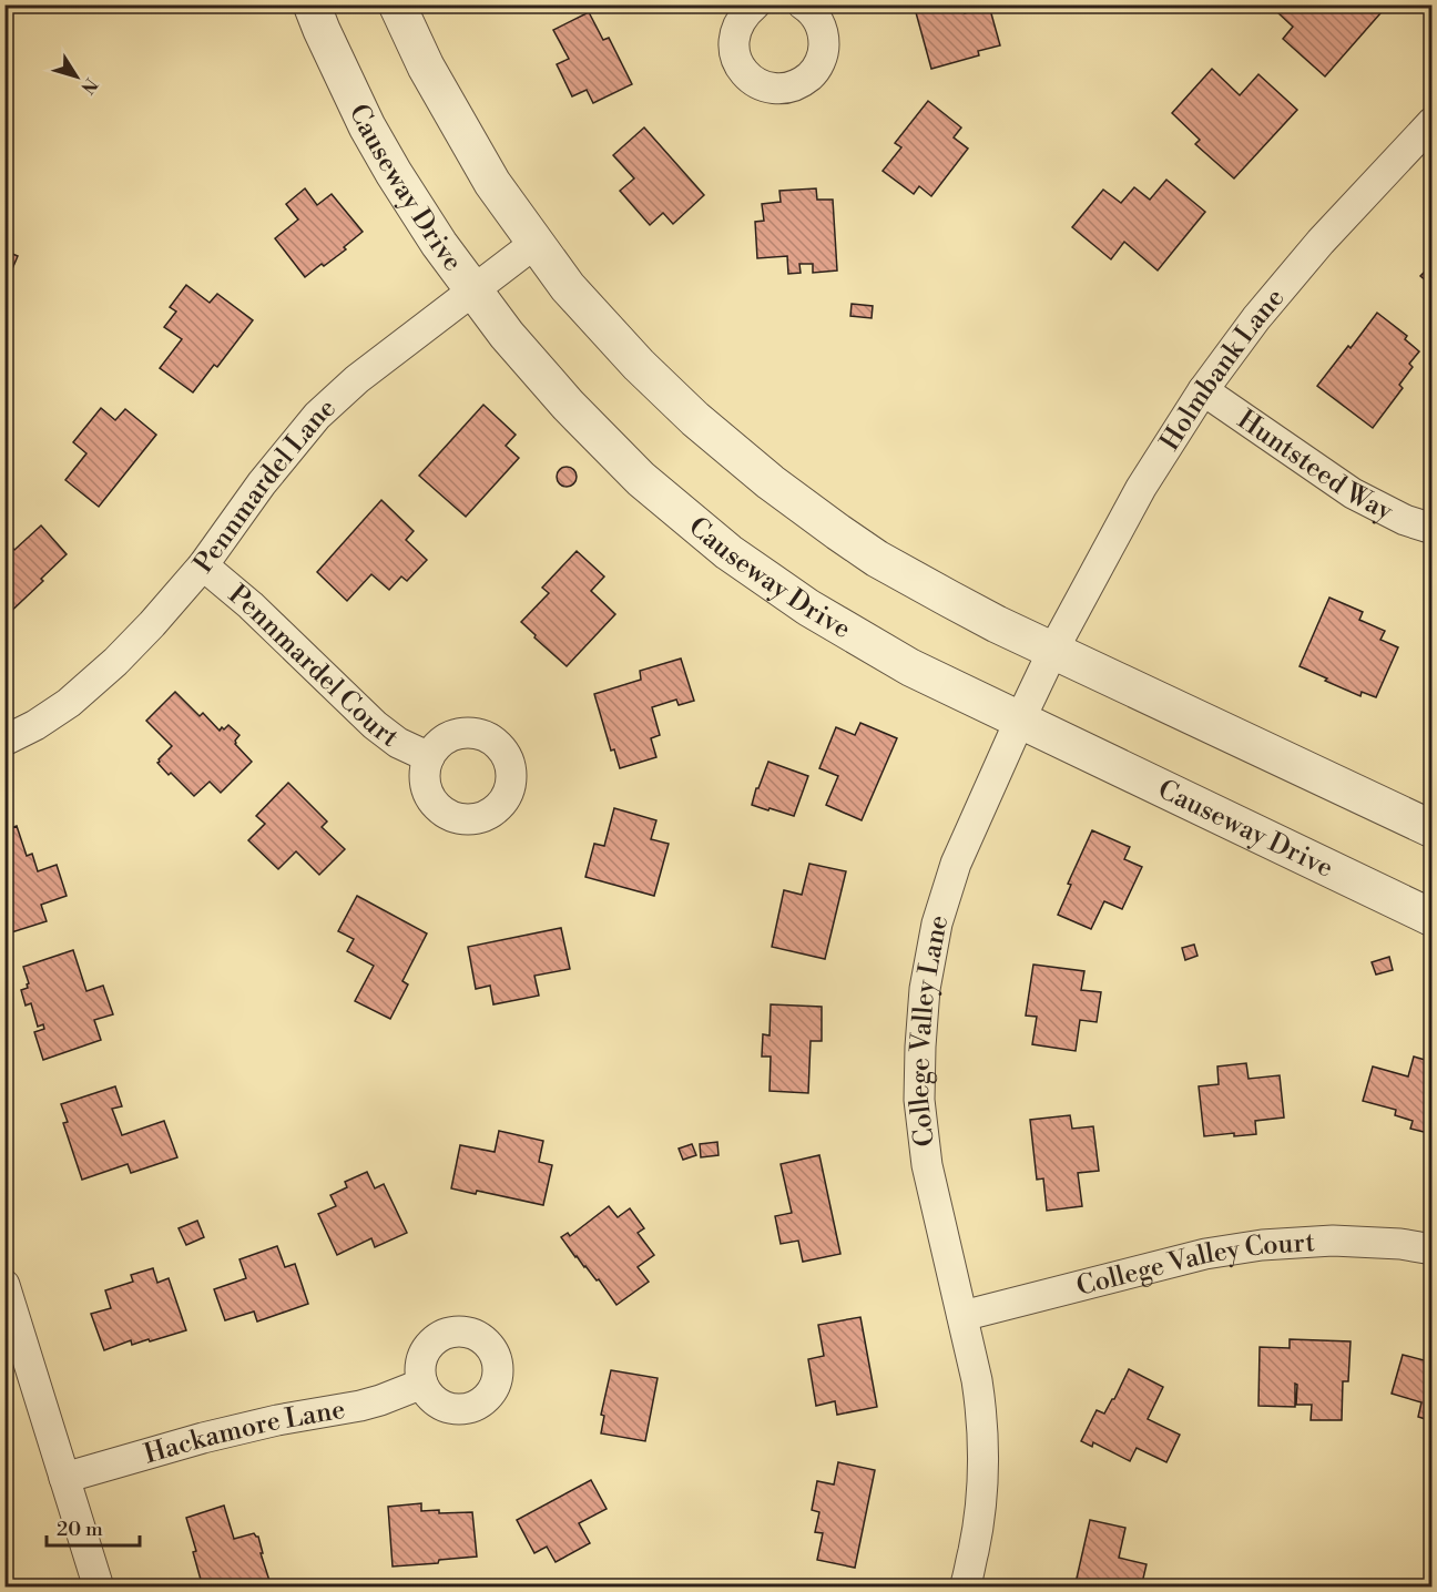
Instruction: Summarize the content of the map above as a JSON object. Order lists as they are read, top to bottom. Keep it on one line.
{"streets":{"street":["Causeway Drive","Holmbank Lane","Huntsteed Way","Pennmardel Lane","Pennmardel Court","College Valley Lane","College Valley Court","Hackamore Lane"]},"crossings":[["Causeway Drive","Pennmardel Lane"],["Causeway Drive","College Valley Lane"],["Holmbank Lane","Huntsteed Way"],["Holmbank Lane","College Valley Lane"],["Pennmardel Lane","Pennmardel Court"],["College Valley Lane","College Valley Court"]],"scale_bar":"20 m","north":"bottom right"}
